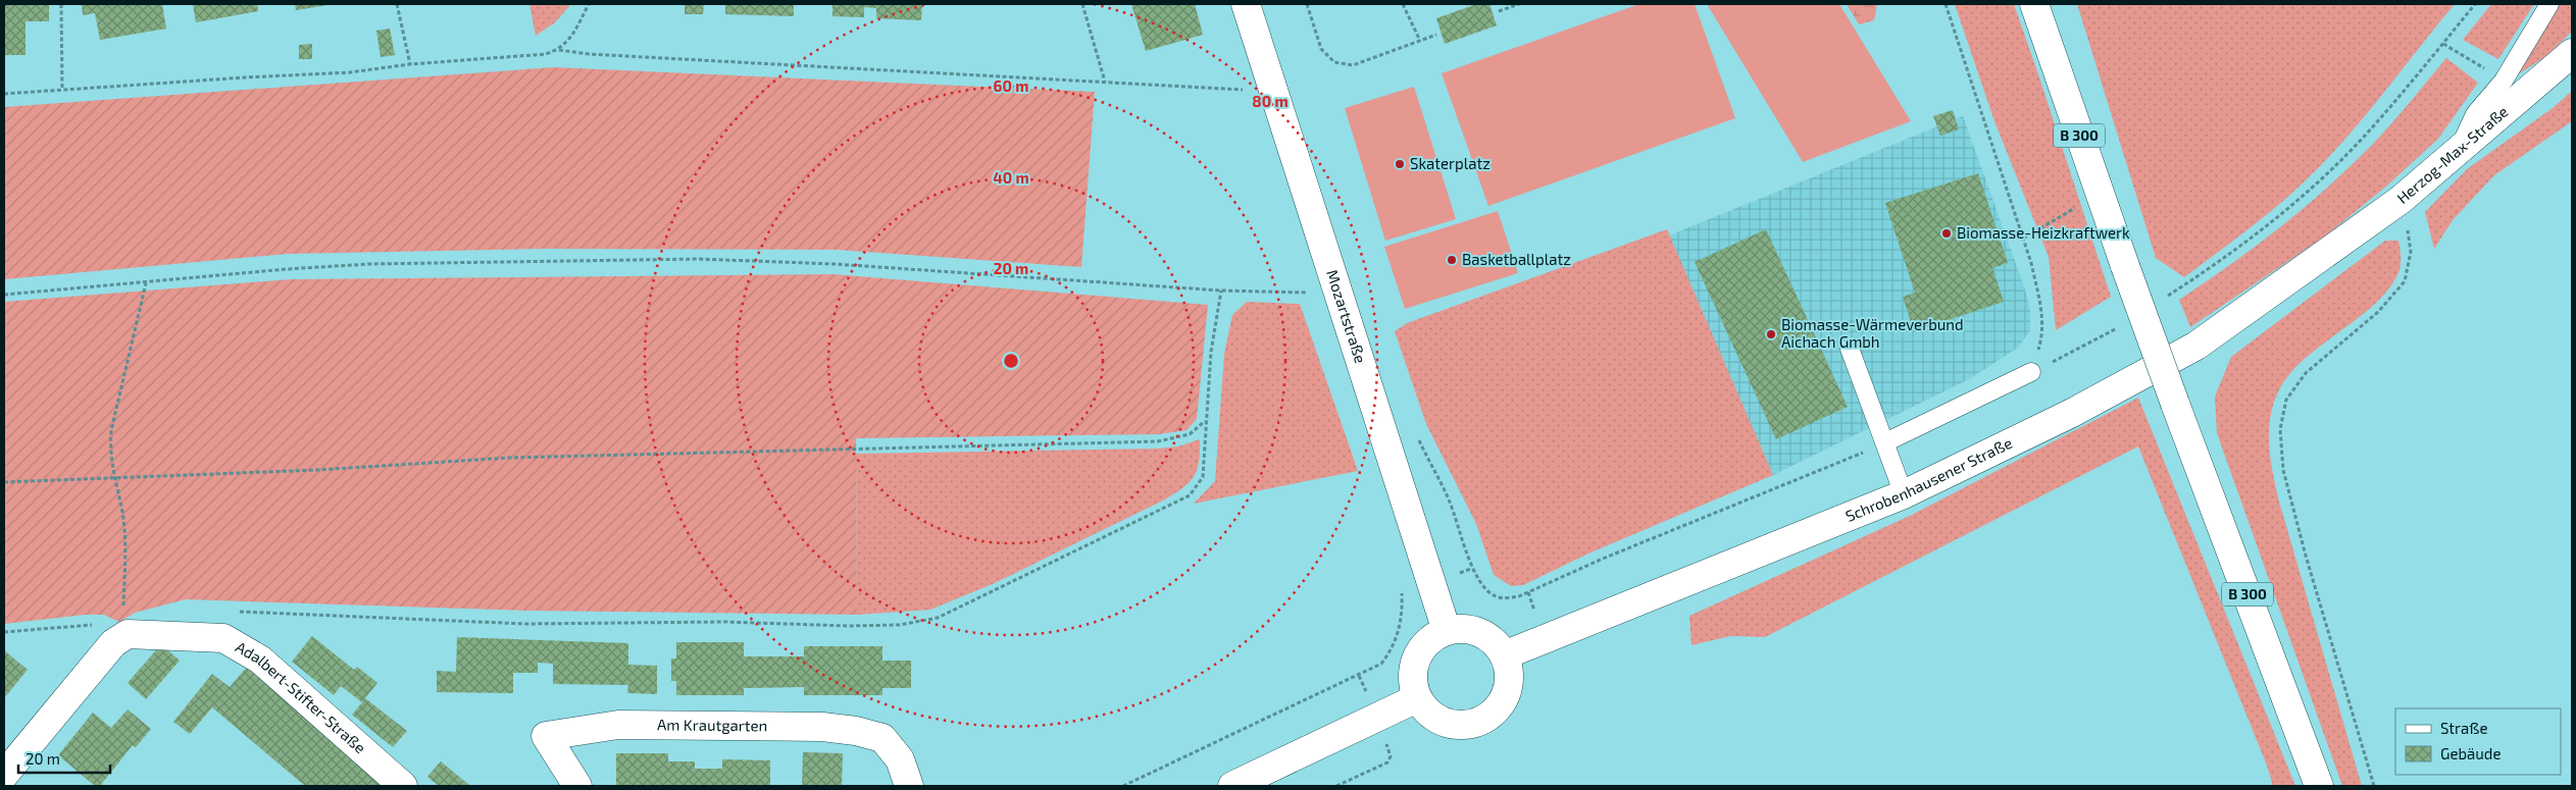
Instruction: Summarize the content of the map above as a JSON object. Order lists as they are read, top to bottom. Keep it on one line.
{"streets":{"main road":["B 300","Herzog-Max-Straße","Mozartstraße","Schrobenhausener Straße","Adalbert-Stifter-Straße","Am Krautgarten"]},"crossings":[["Herzog-Max-Straße","Schrobenhausener Straße"],["Mozartstraße","Schrobenhausener Straße"]],"places":["Skaterplatz","Biomasse-Heizkraftwerk","Basketballplatz","Biomasse-Wärmeverbund Aichach Gmbh"],"legend":["Straße","Gebäude"],"scale_bar":"20 m","rings":["60 m","80 m","40 m","20 m"]}
